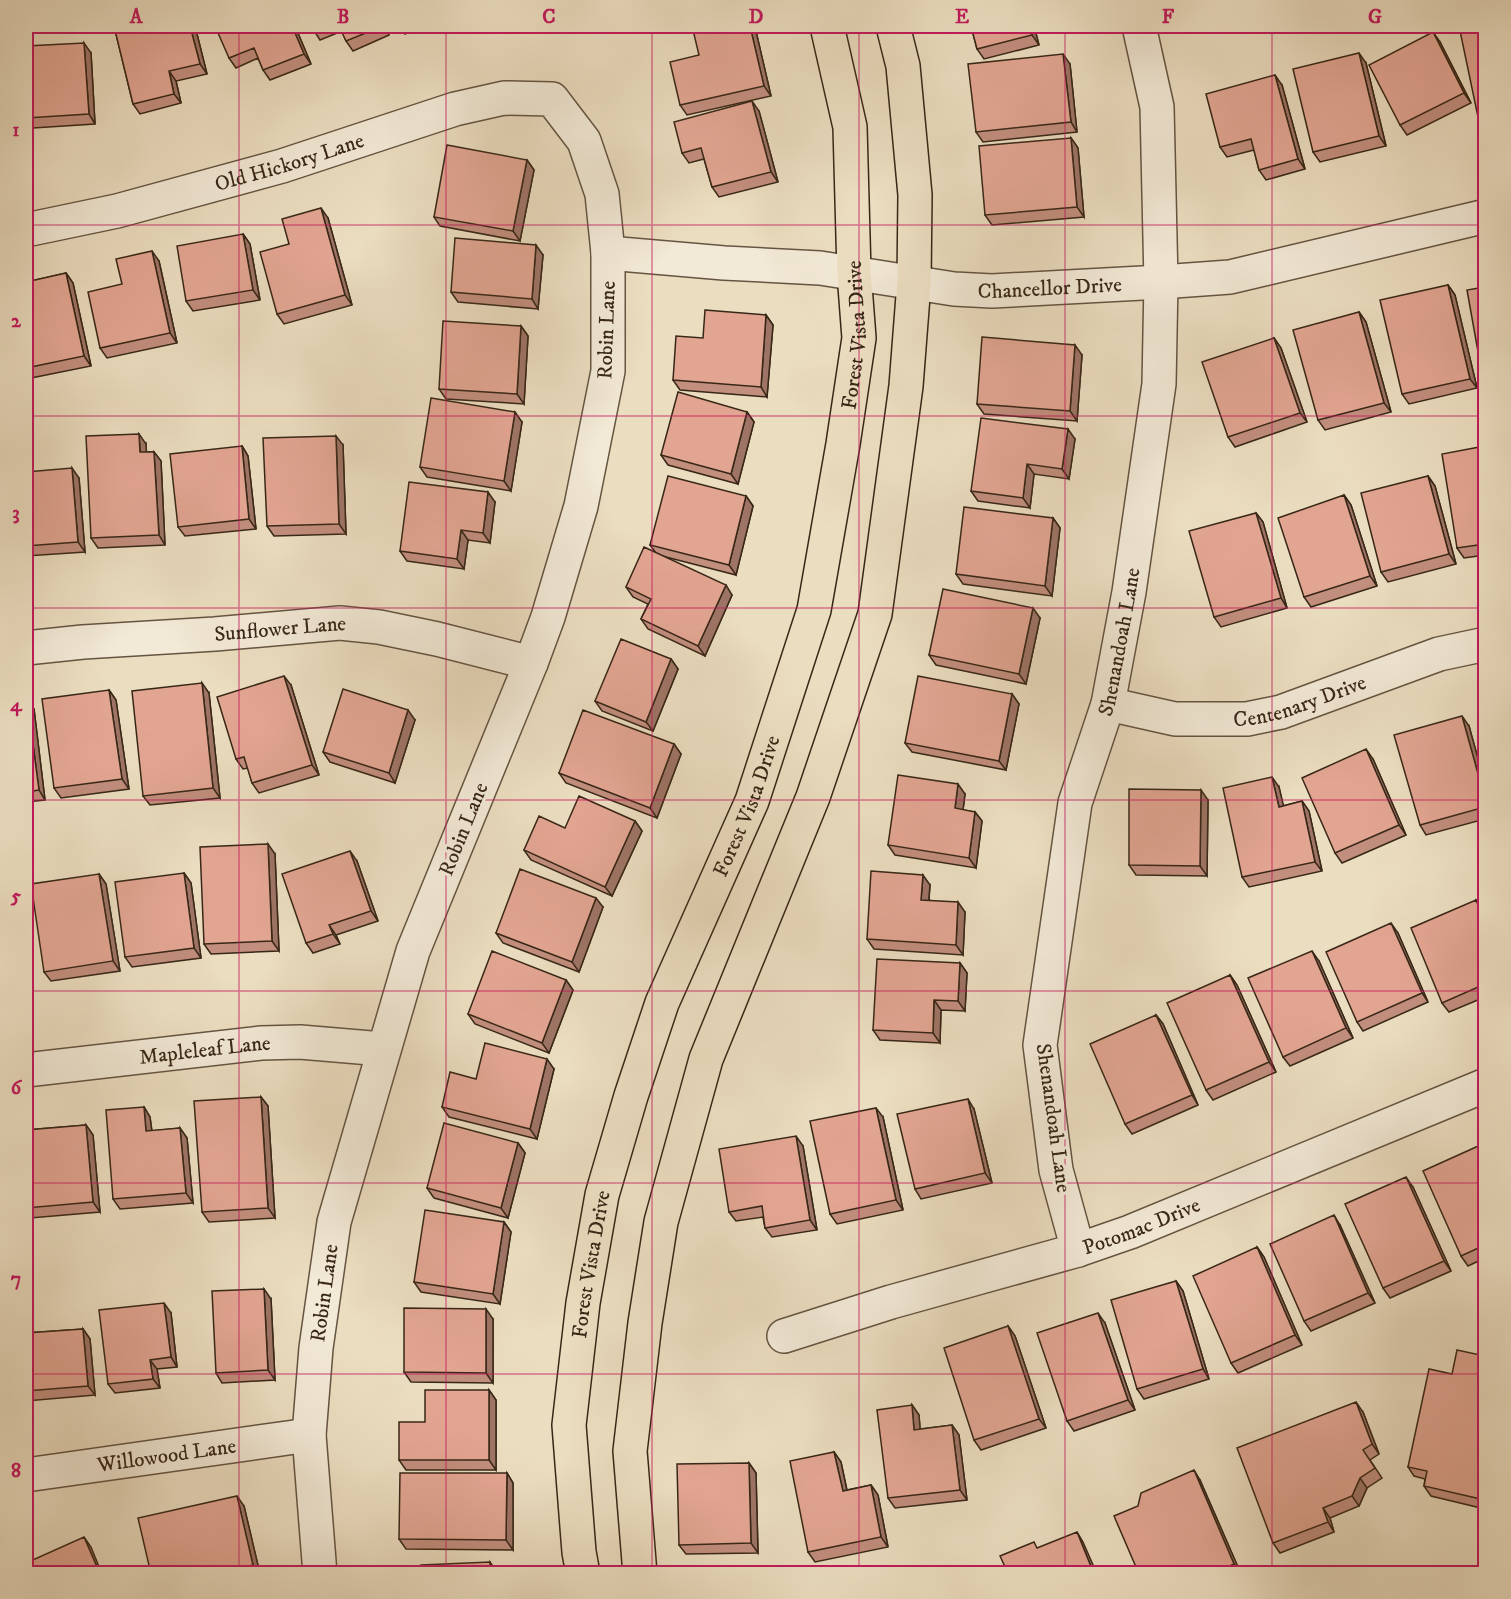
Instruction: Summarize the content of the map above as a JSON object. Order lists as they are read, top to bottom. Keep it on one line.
{"streets":{"main road":["Forest Vista Drive"],"street":["Old Hickory Lane","Chancellor Drive","Robin Lane","Sunflower Lane","Shenandoah Lane","Centenary Drive","Mapleleaf Lane","Potomac Drive","Willowood Lane"]},"crossings":[["Old Hickory Lane","Robin Lane"],["Chancellor Drive","Robin Lane"],["Chancellor Drive","Forest Vista Drive"],["Chancellor Drive","Shenandoah Lane"],["Robin Lane","Sunflower Lane"],["Robin Lane","Mapleleaf Lane"],["Robin Lane","Willowood Lane"],["Shenandoah Lane","Centenary Drive"],["Shenandoah Lane","Potomac Drive"]],"grid":{"columns":["A","B","C","D","E","F","G"],"rows":["1","2","3","4","5","6","7","8"]}}
